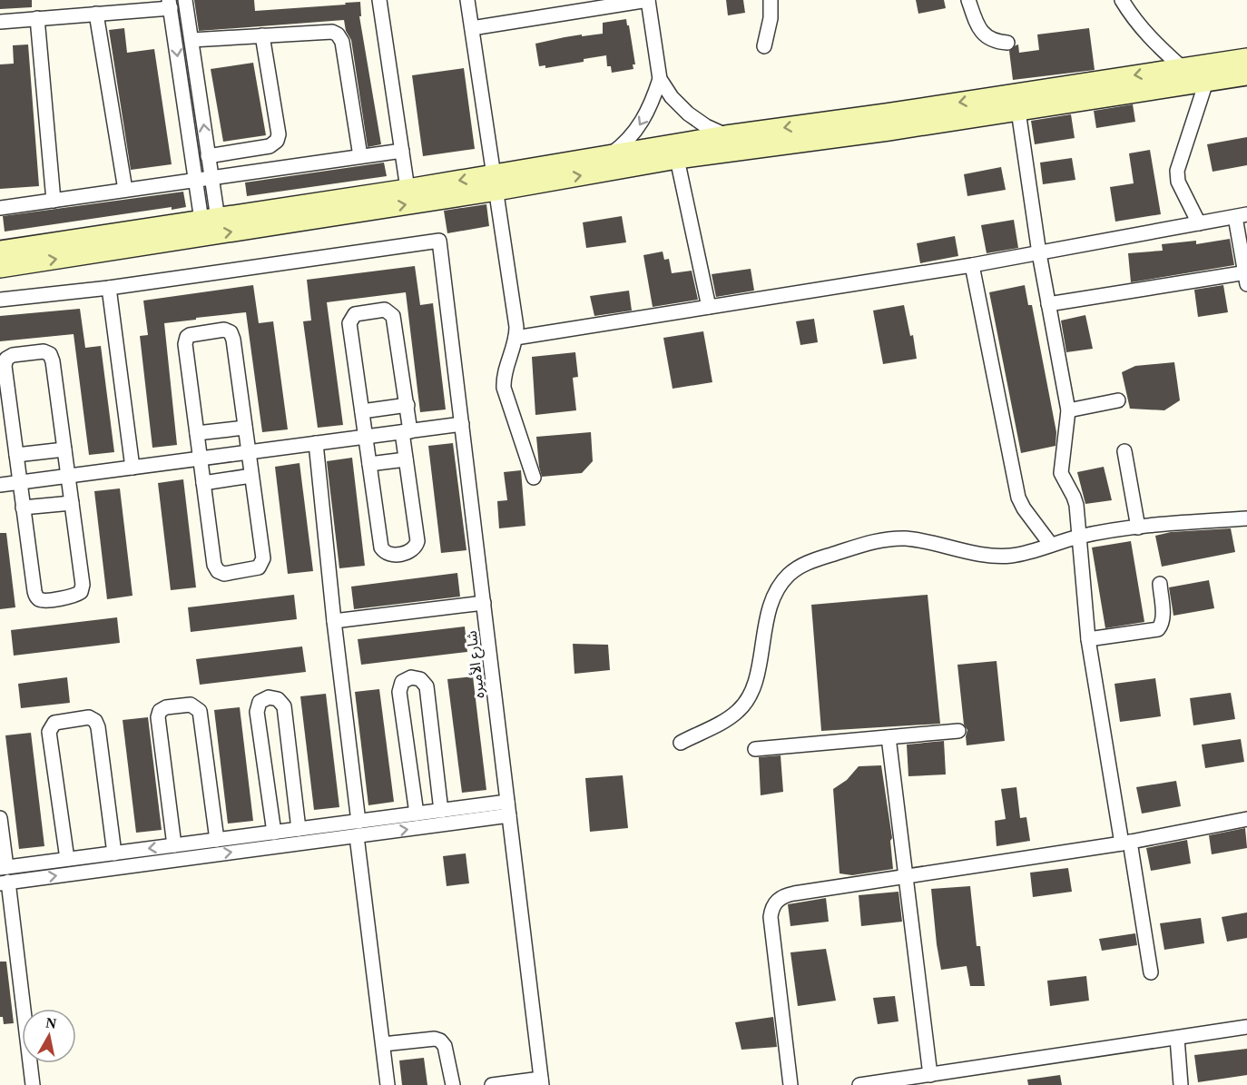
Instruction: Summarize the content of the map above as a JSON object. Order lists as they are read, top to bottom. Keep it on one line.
{"streets":{"street":["شارع الأميره"]},"north":"top"}
